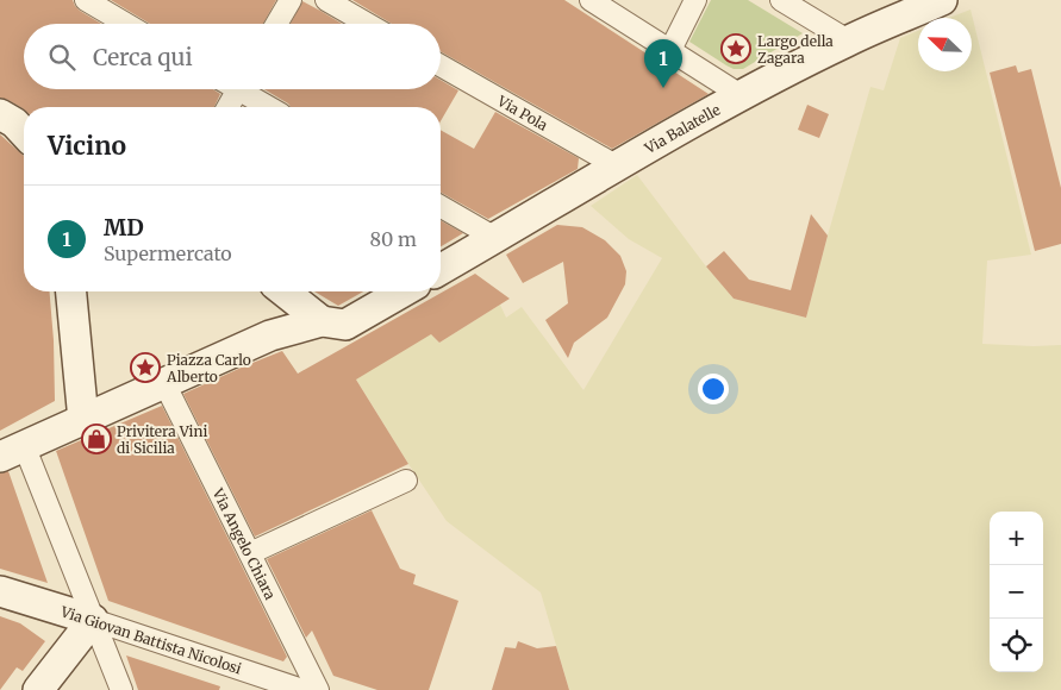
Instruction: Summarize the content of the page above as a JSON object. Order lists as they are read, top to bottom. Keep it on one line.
{"streets":{"street":["Via Pola","Via Balatelle","Via Angelo Chiara","Via Giovan Battista Nicolosi"]},"crossings":[["Via Pola","Via Balatelle"]],"places":{"place":["Largo della Zagara","Piazza Carlo Alberto"],"shop":["Privitera Vini di Sicilia"]},"north":"top left","page":{"search":"Cerca qui","pins":"1","heading":"Vicino","list":[{"mark":"1","name":"MD","note":"Supermercato","value":"80 m"}],"map_buttons":["+","−"]}}
